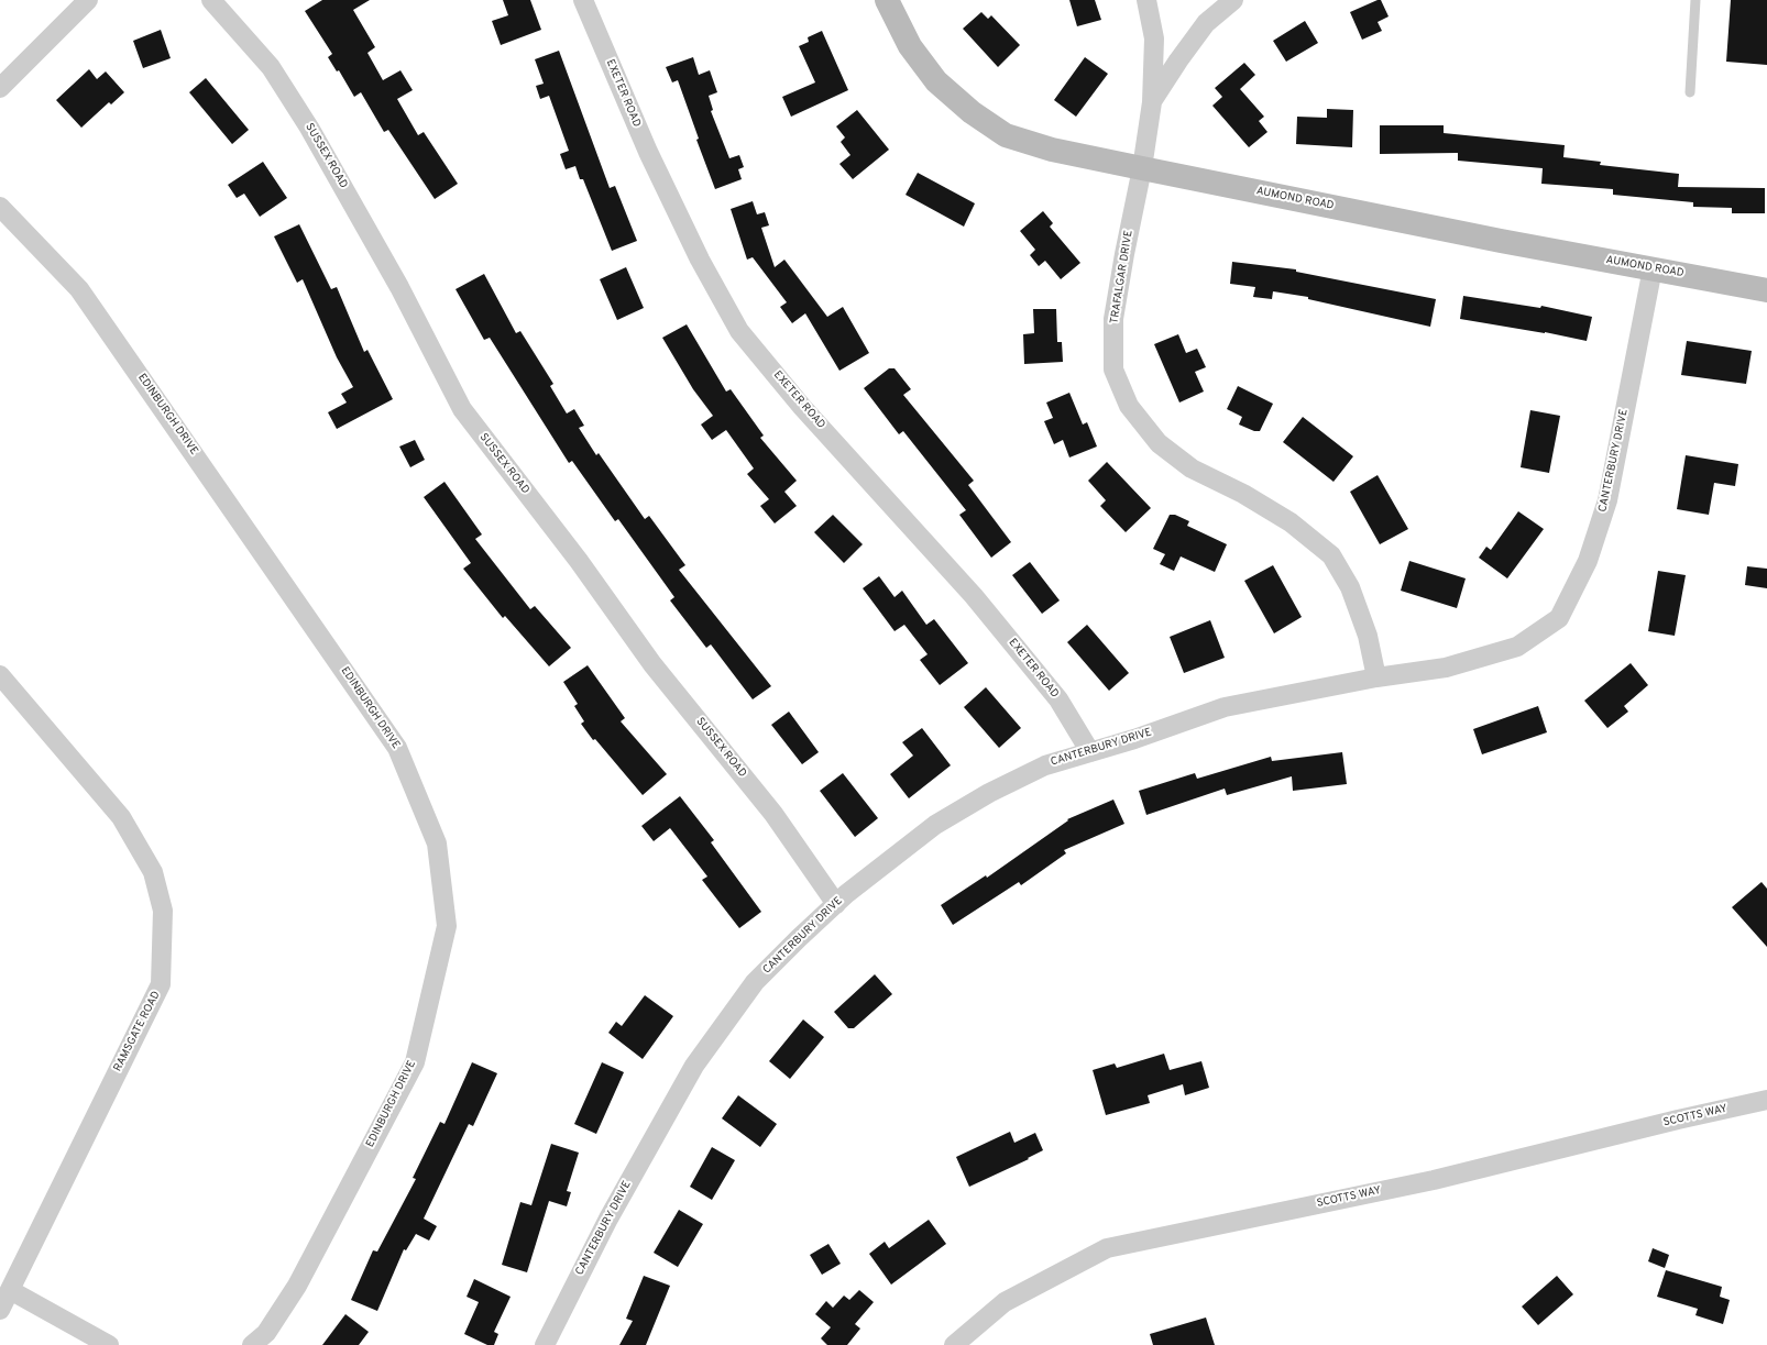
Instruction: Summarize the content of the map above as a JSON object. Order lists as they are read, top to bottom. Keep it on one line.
{"streets":{"street":["EXETER ROAD","SUSSEX ROAD","AUMOND ROAD","TRAFALGAR DRIVE","EDINBURGH DRIVE","CANTERBURY DRIVE","RAMSGATE ROAD","SCOTTS WAY"]},"crossings":[["EXETER ROAD","CANTERBURY DRIVE"],["SUSSEX ROAD","CANTERBURY DRIVE"],["AUMOND ROAD","TRAFALGAR DRIVE"],["AUMOND ROAD","CANTERBURY DRIVE"],["TRAFALGAR DRIVE","CANTERBURY DRIVE"]]}
